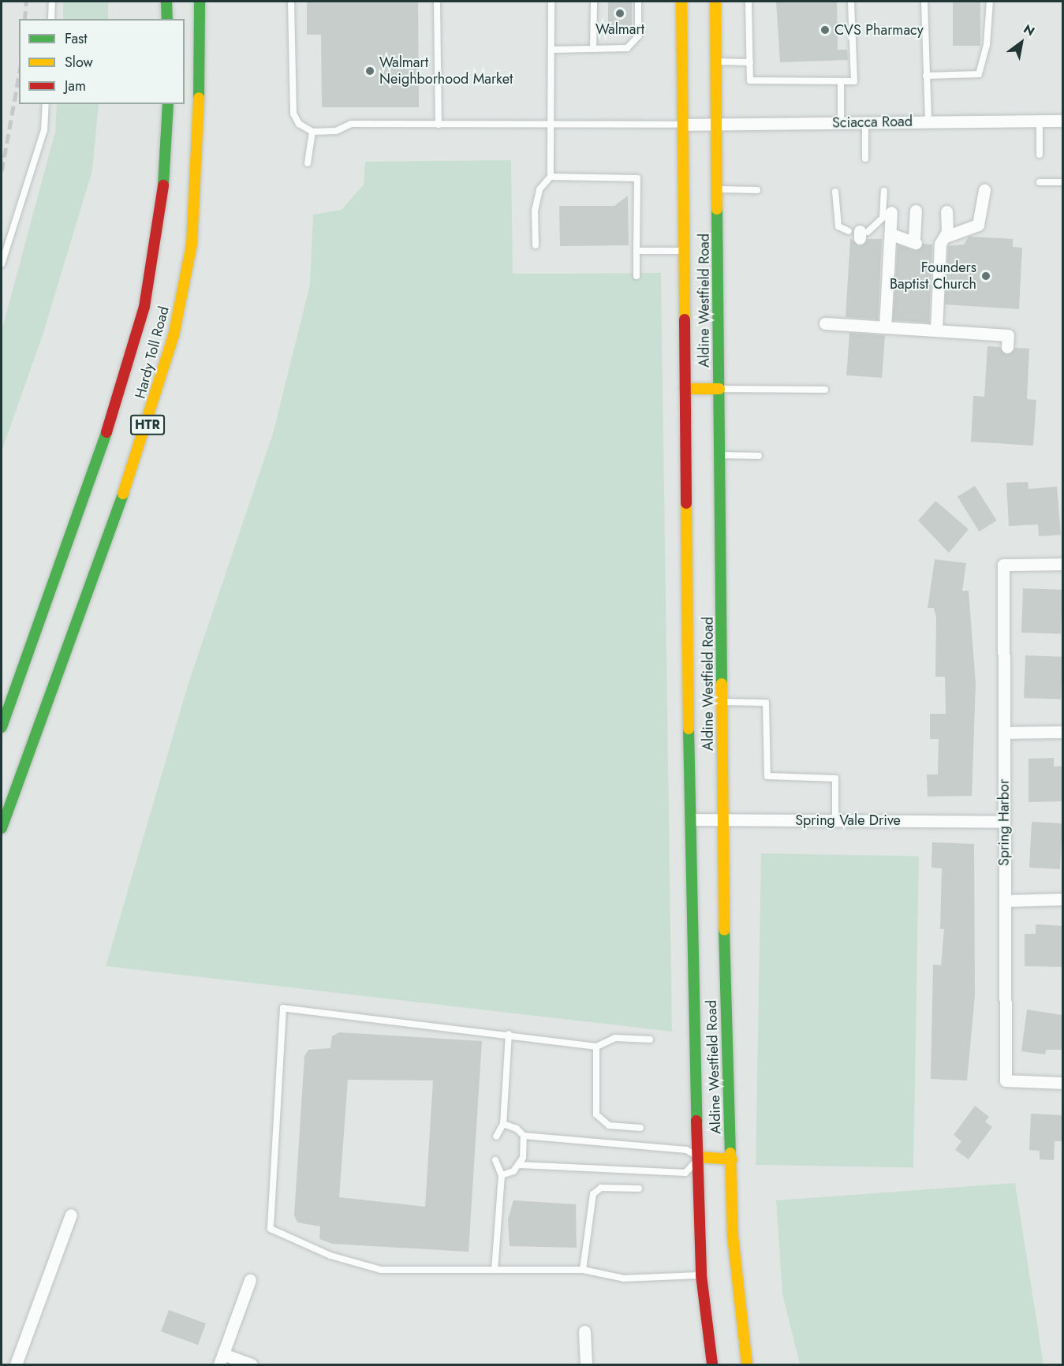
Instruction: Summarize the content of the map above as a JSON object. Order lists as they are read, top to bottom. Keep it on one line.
{"streets":{"main road":["Aldine Westfield Road","Hardy Toll Road","HTR"],"street":["Sciacca Road","Spring Vale Drive","Spring Harbor"]},"crossings":[["Sciacca Road","Aldine Westfield Road"],["Aldine Westfield Road","Spring Vale Drive"],["Spring Vale Drive","Spring Harbor"]],"places":["Walmart","CVS Pharmacy","Walmart Neighborhood Market","Founders Baptist Church"],"legend":["Fast","Slow","Jam"],"north":"top right"}
